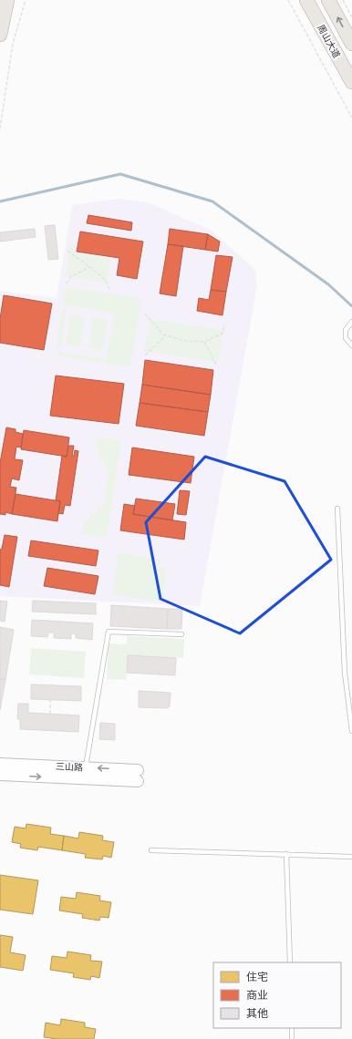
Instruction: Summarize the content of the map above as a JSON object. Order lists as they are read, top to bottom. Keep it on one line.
{"streets":{"main road":["周山大道"],"street":["三山路"]},"legend":["住宅","商业","其他"]}
